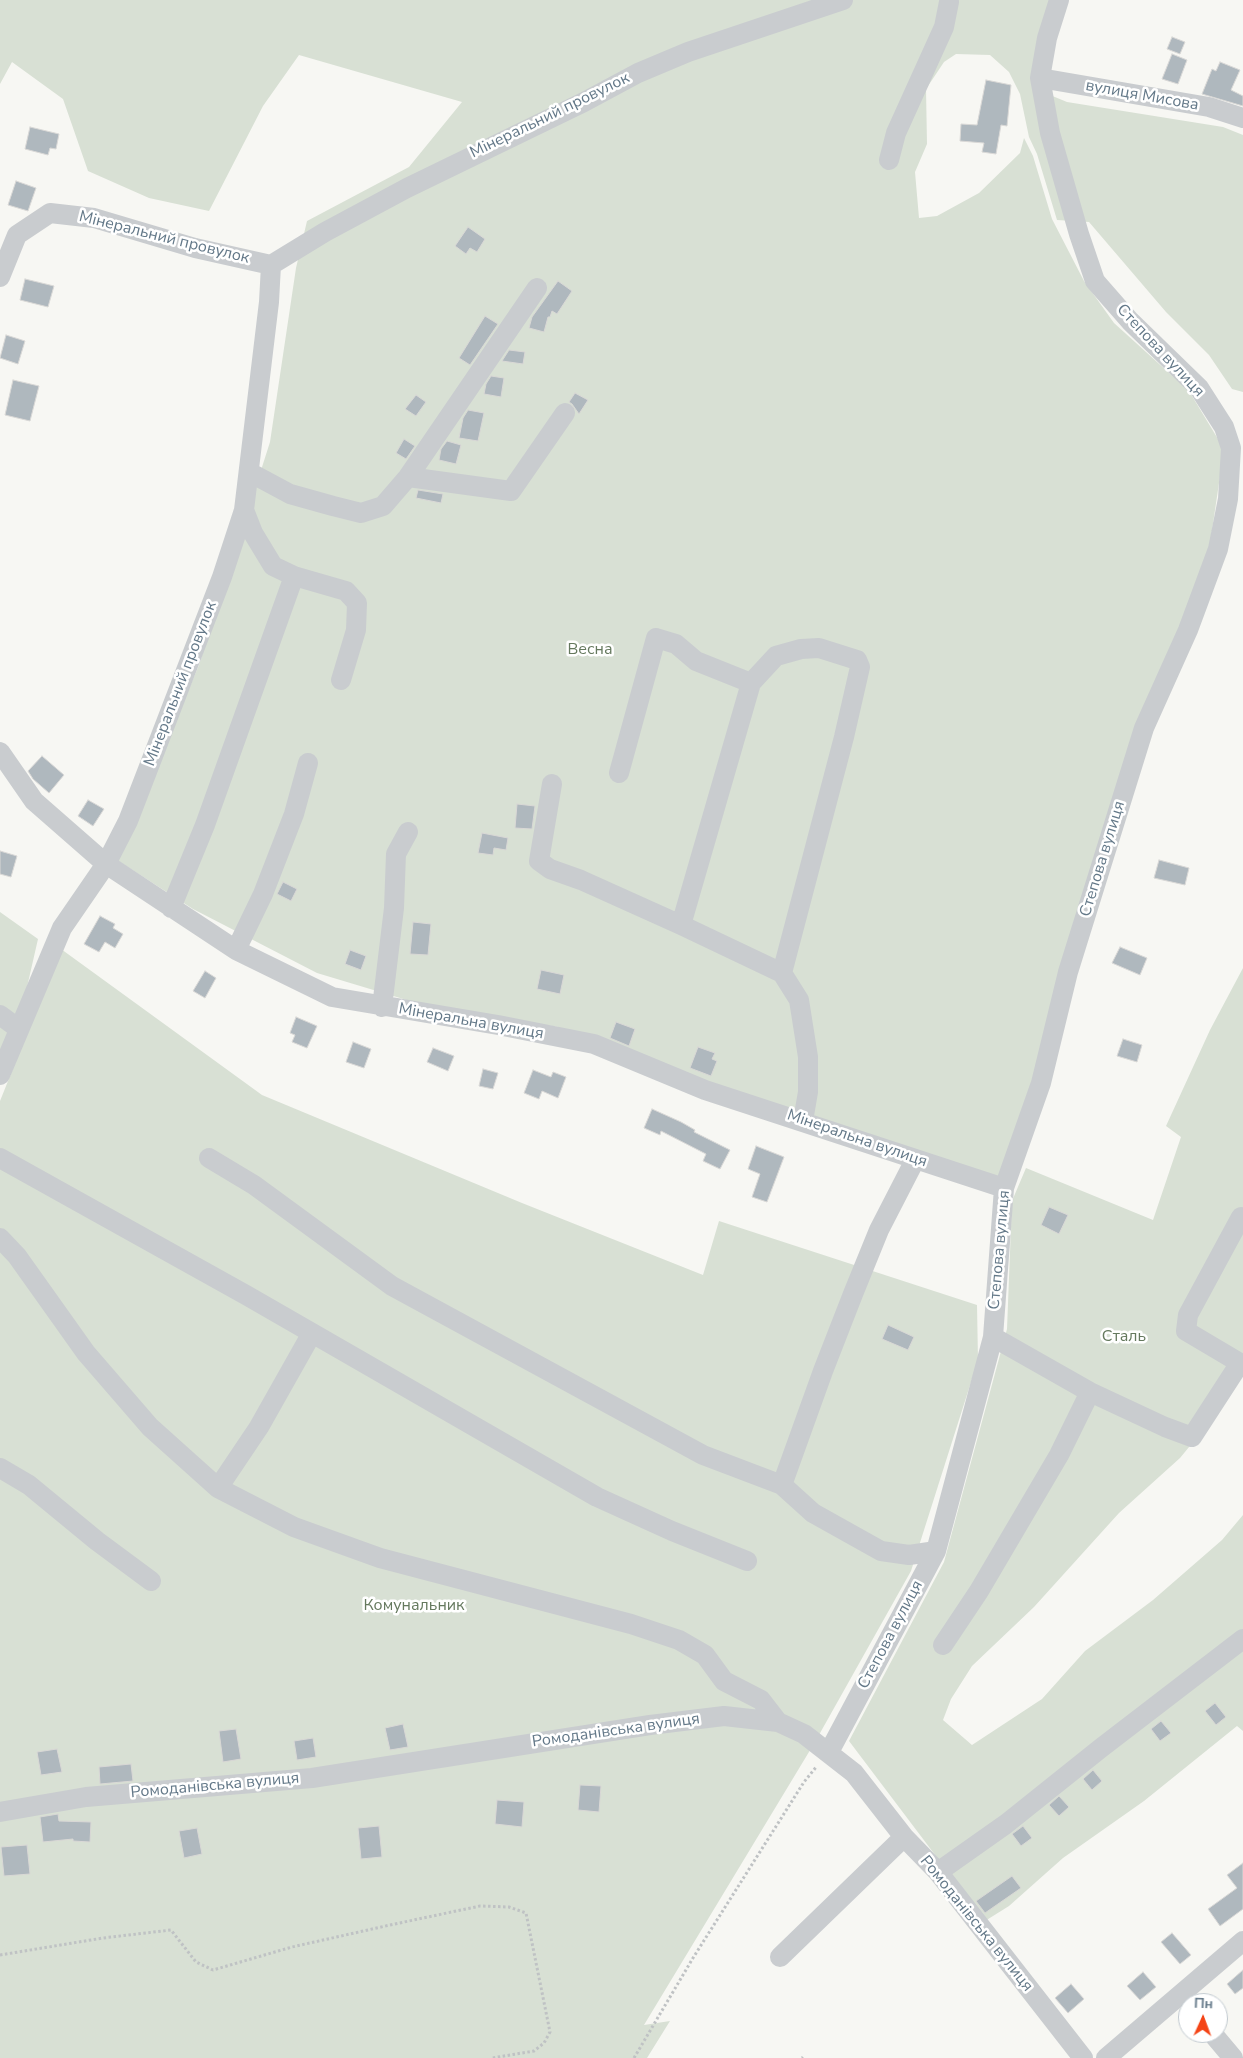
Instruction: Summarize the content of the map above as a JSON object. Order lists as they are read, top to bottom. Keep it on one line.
{"streets":{"street":["вулиця Мисова","Мінеральний провулок","Степова вулиця","Мінеральна вулиця","Ромоданівська вулиця"]},"crossings":[["вулиця Мисова","Степова вулиця"],["Мінеральний провулок","Мінеральна вулиця"],["Степова вулиця","Мінеральна вулиця"],["Степова вулиця","Ромоданівська вулиця"]],"parks":["Весна","Сталь","Комунальник"],"north":"top"}
